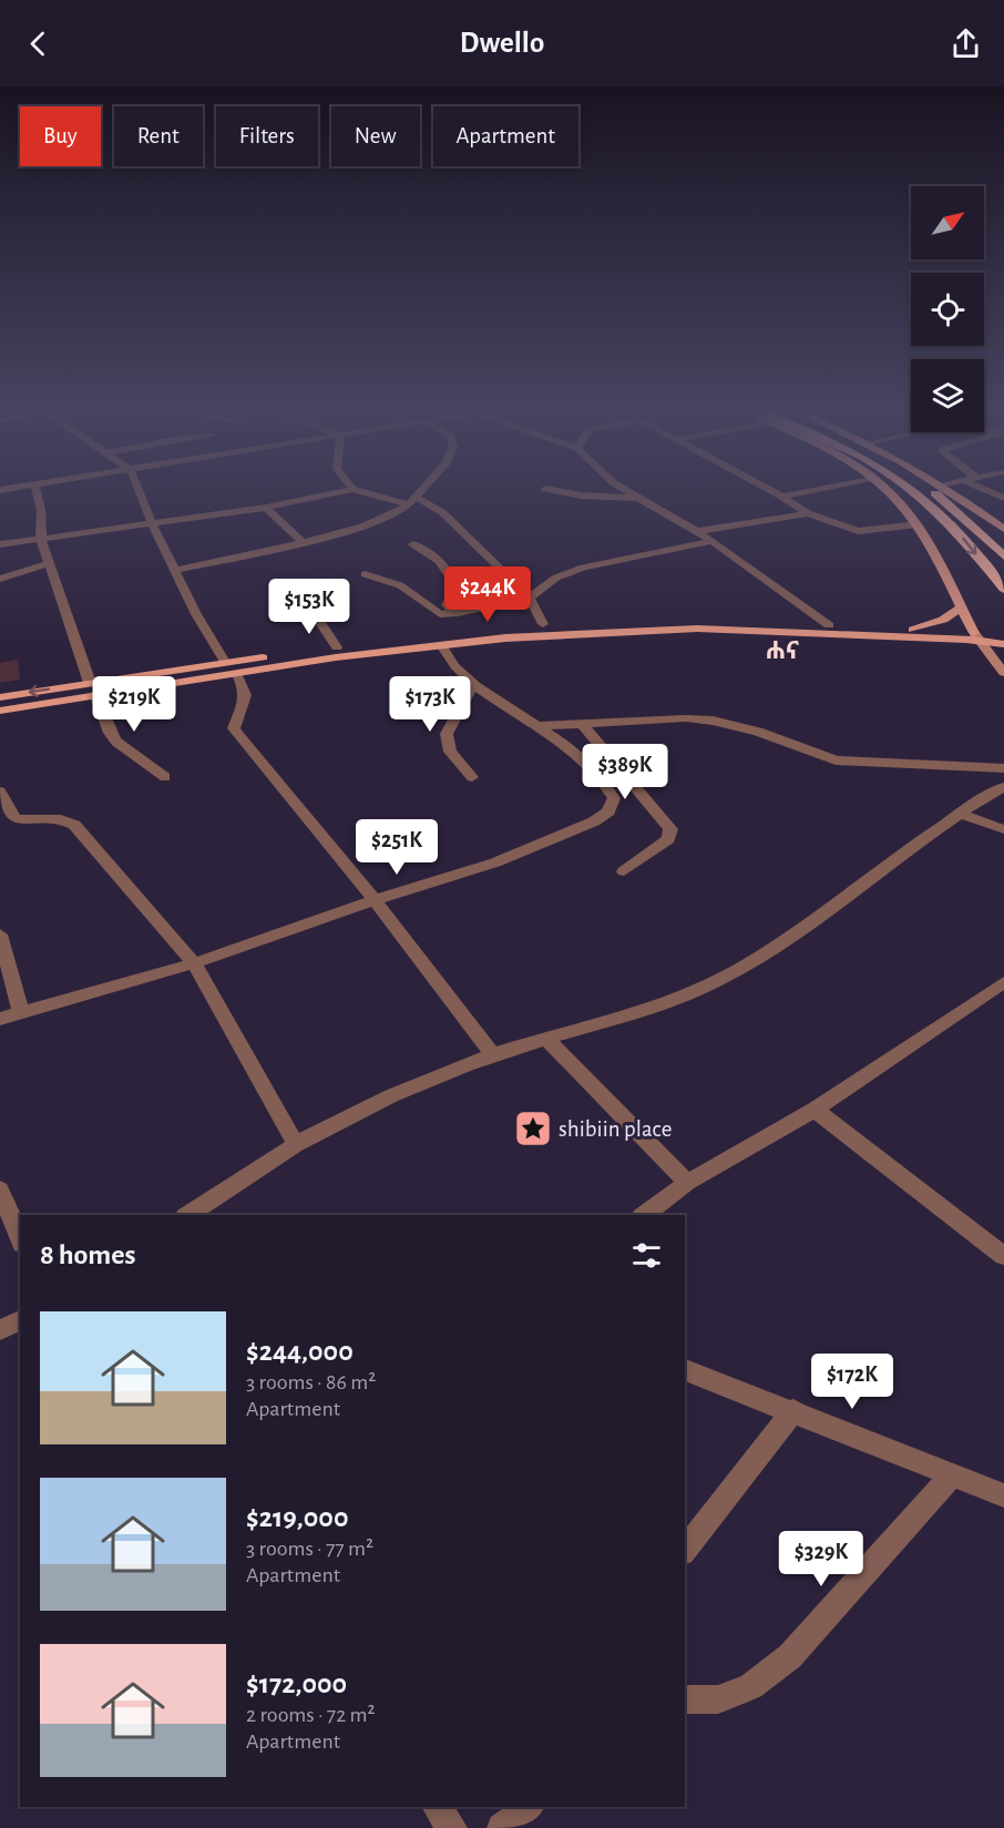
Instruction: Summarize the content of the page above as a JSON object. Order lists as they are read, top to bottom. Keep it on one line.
{"districts":["ሐና"],"places":{"place":["shibiin place"]},"north":"top right","page":{"header":"Dwello","chip":["Buy","Rent","Filters","New","Apartment"],"price":["$244K","$153K","$219K","$173K","$389K","$251K","$172K","$329K"],"heading":"8 homes","list":[{"name":"$244,000","note":"3 rooms · 86 m² · Apartment"},{"name":"$219,000","note":"3 rooms · 77 m² · Apartment"},{"name":"$172,000","note":"2 rooms · 72 m² · Apartment"}]}}
